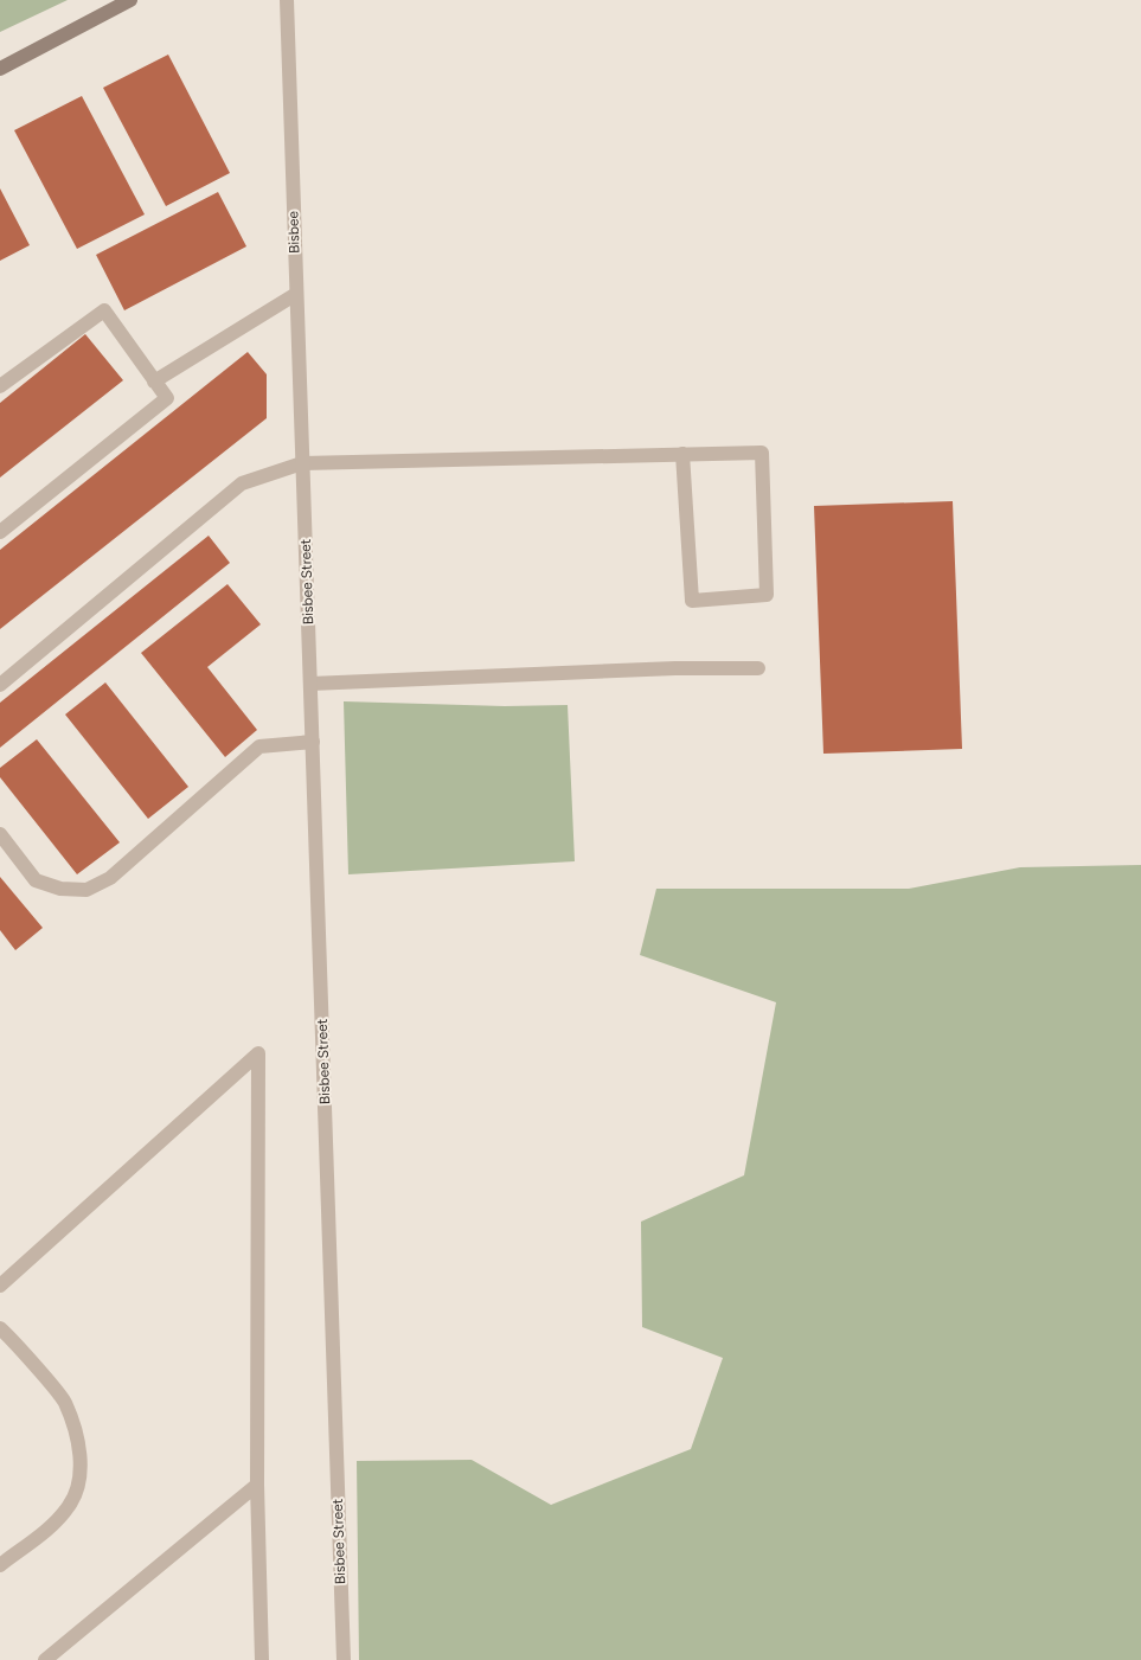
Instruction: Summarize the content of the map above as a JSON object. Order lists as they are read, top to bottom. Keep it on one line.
{"streets":{"street":["Bisbee","Bisbee Street"]},"crossings":[["Bisbee","Bisbee Street"]]}
